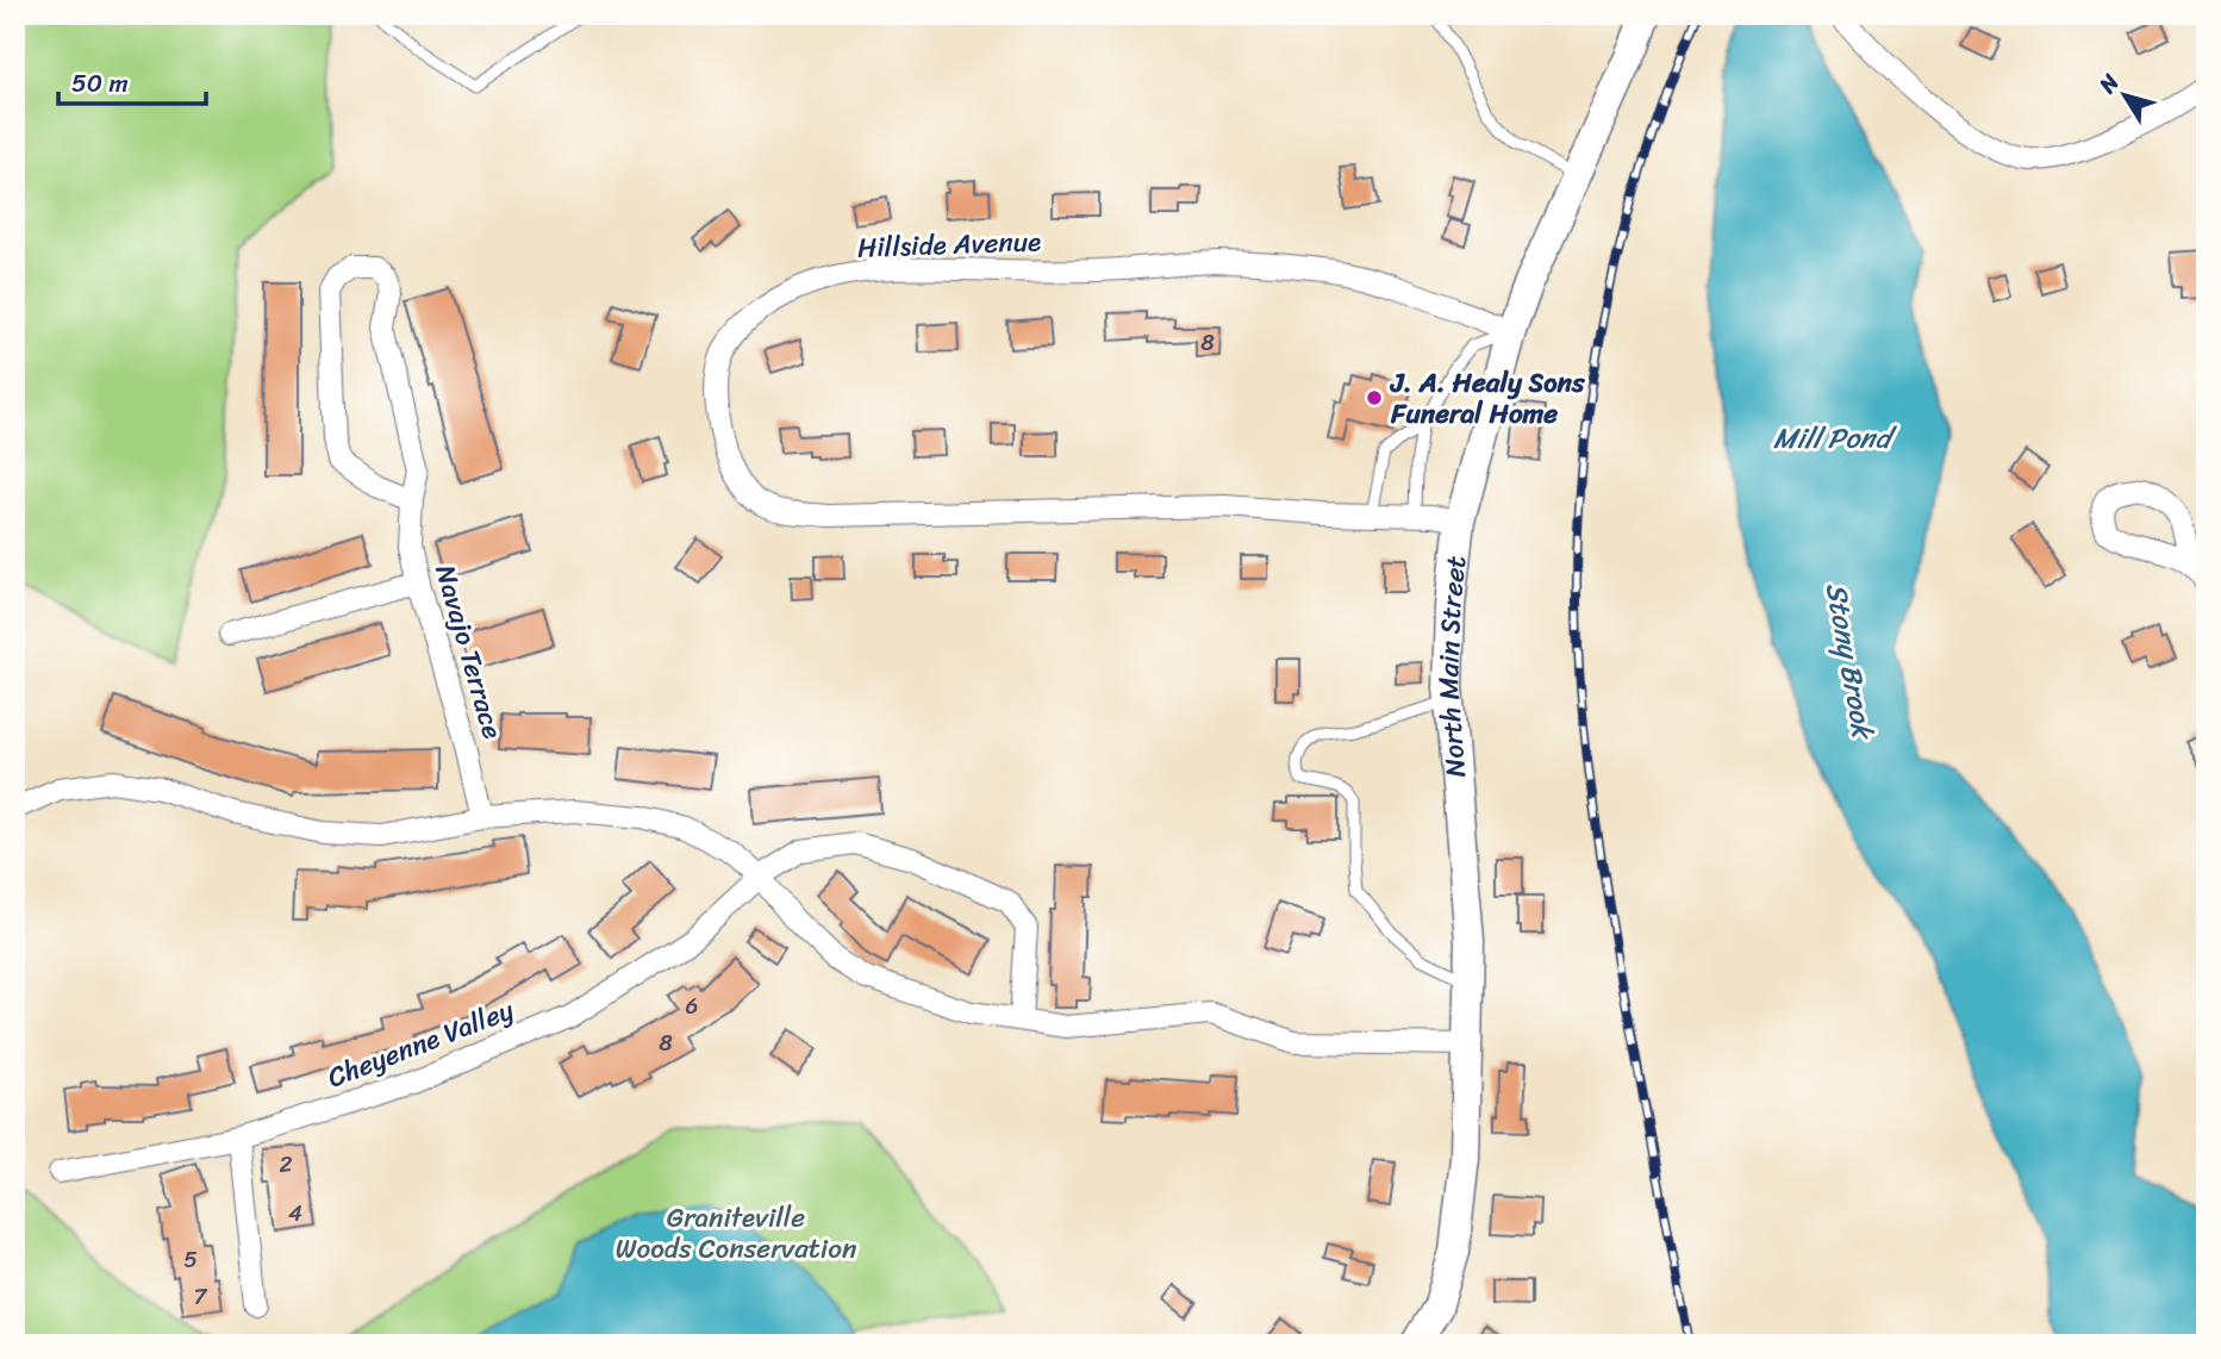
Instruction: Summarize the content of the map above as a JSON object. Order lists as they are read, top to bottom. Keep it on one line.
{"streets":{"main road":["North Main Street"],"street":["Hillside Avenue","Navajo Terrace","Cheyenne Valley"]},"crossings":[["Hillside Avenue","North Main Street"]],"water":["Mill Pond","Stony Brook"],"parks":["Graniteville Woods Conservation"],"places":["J. A. Healy Sons Funeral Home"],"house_numbers":["8","6","8","2","4","5","7"],"scale_bar":"50 m","north":"top left"}
